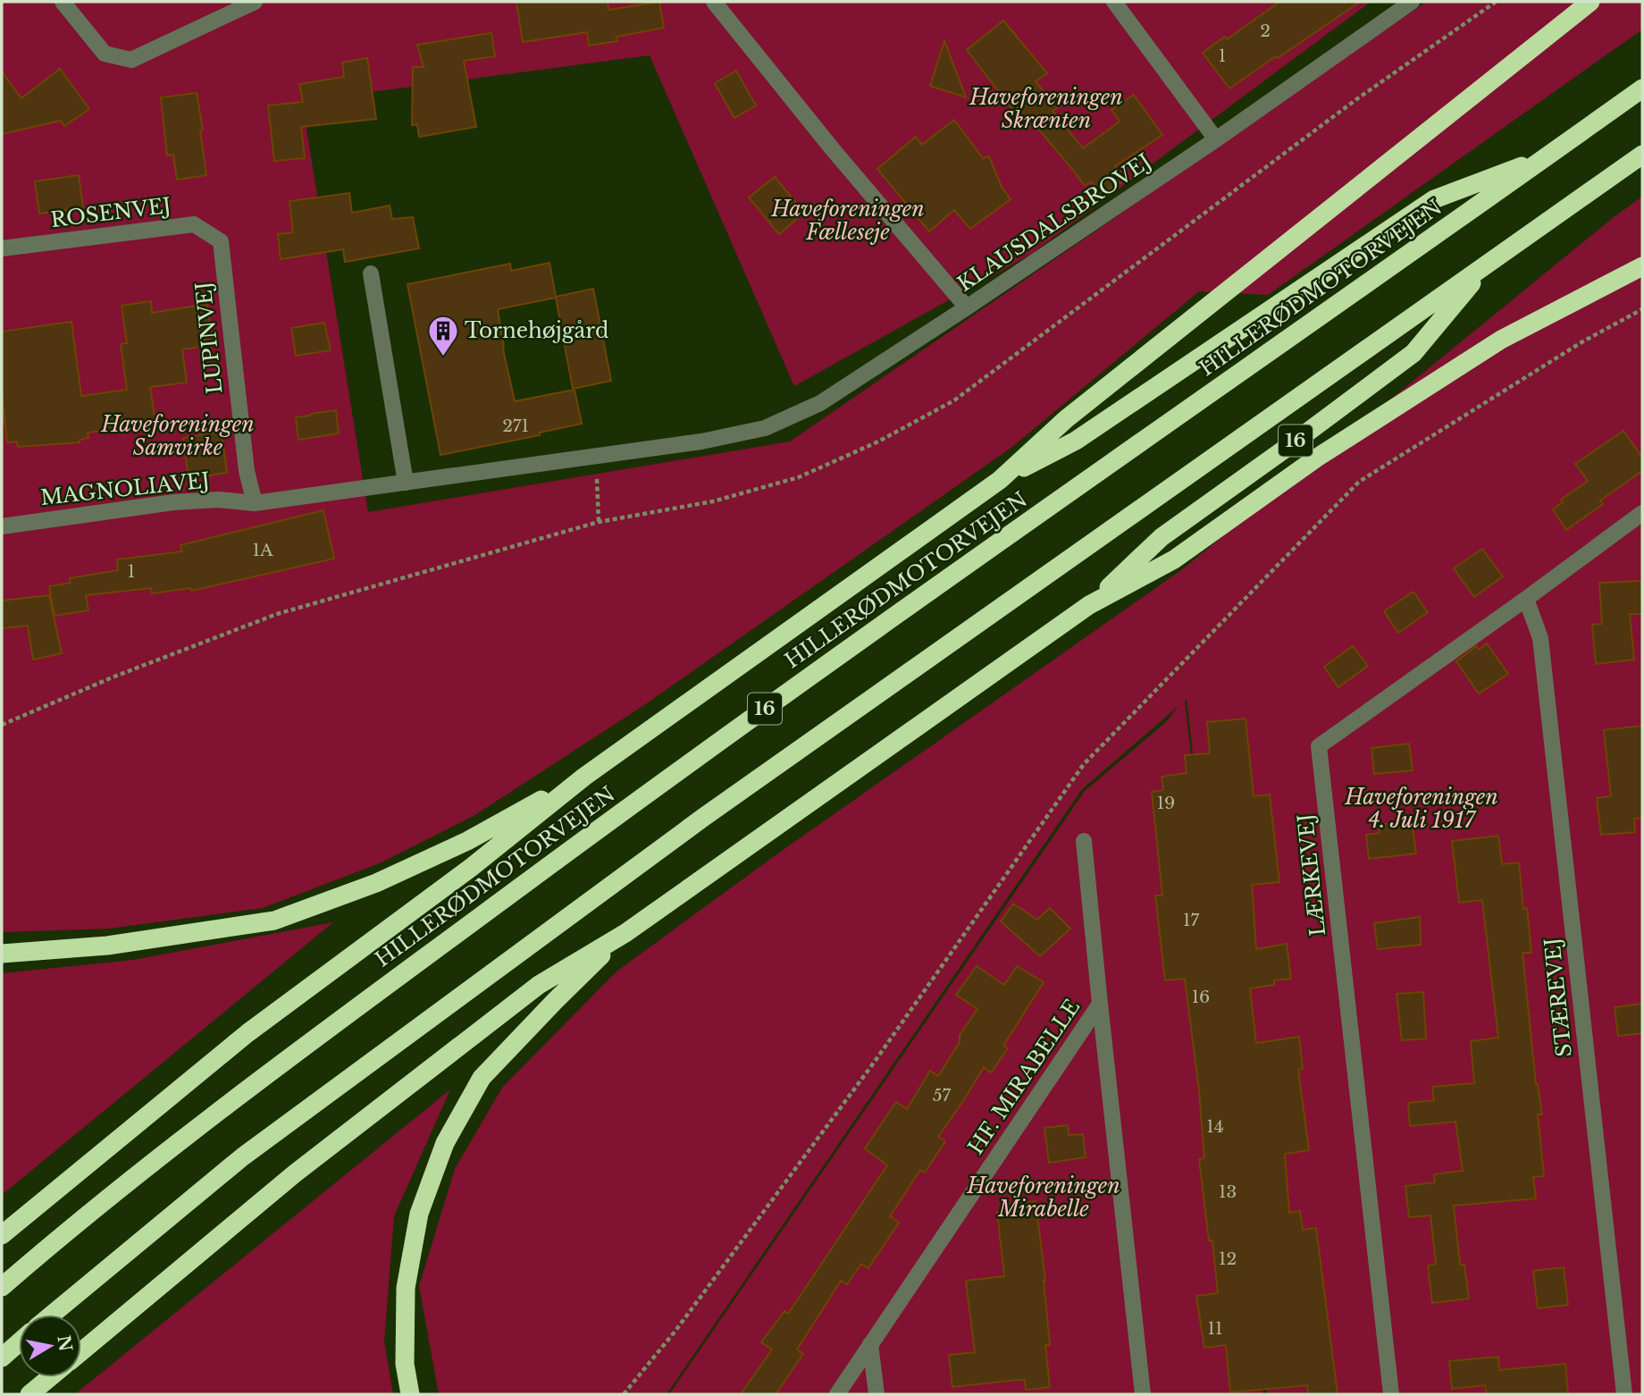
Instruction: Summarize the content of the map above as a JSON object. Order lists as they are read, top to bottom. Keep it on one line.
{"streets":{"highway":["HILLERØDMOTORVEJEN","16"],"street":["ROSENVEJ","KLAUSDALSBROVEJ","LUPINVEJ","MAGNOLIAVEJ","LÆRKEVEJ","STÆREVEJ","HF. MIRABELLE"]},"crossings":[["ROSENVEJ","LUPINVEJ"],["KLAUSDALSBROVEJ","MAGNOLIAVEJ"],["LUPINVEJ","MAGNOLIAVEJ"],["LÆRKEVEJ","STÆREVEJ"]],"parks":["Haveforeningen Skrænten","Haveforeningen Fælleseje","Haveforeningen Samvirke","Haveforeningen 4. Juli 1917","Haveforeningen Mirabelle"],"places":{"building":["Tornehøjgård"]},"house_numbers":["2","1","271","1A","1","19","17","16","57","14","13","12","11"],"north":"right"}
